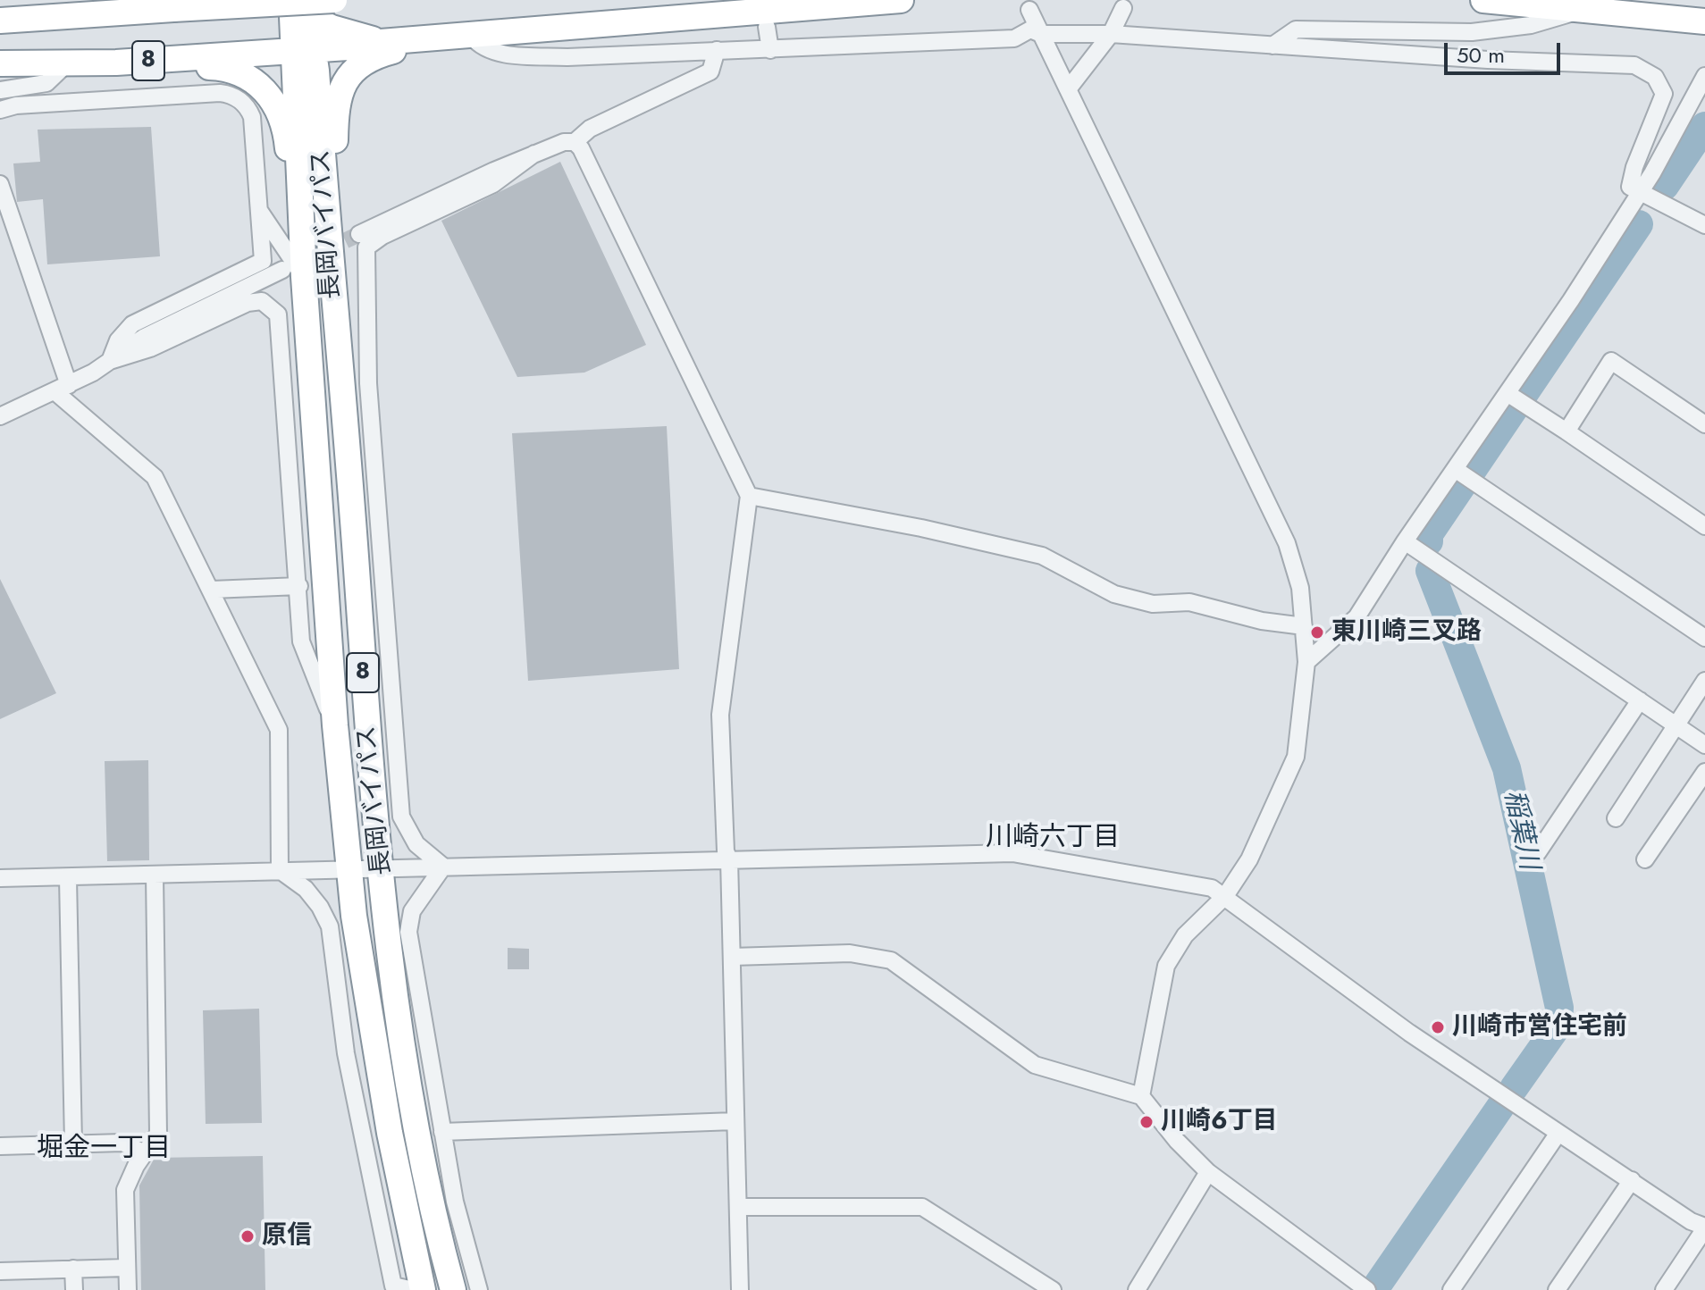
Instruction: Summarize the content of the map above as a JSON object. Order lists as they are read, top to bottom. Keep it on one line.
{"streets":{"highway":["8","長岡バイパス"]},"crossings":[["8","長岡バイパス"]],"districts":["川崎六丁目","堀金一丁目"],"water":["稲葉川"],"places":["東川崎三叉路","川崎市営住宅前","川崎6丁目","原信"],"scale_bar":"50 m"}
